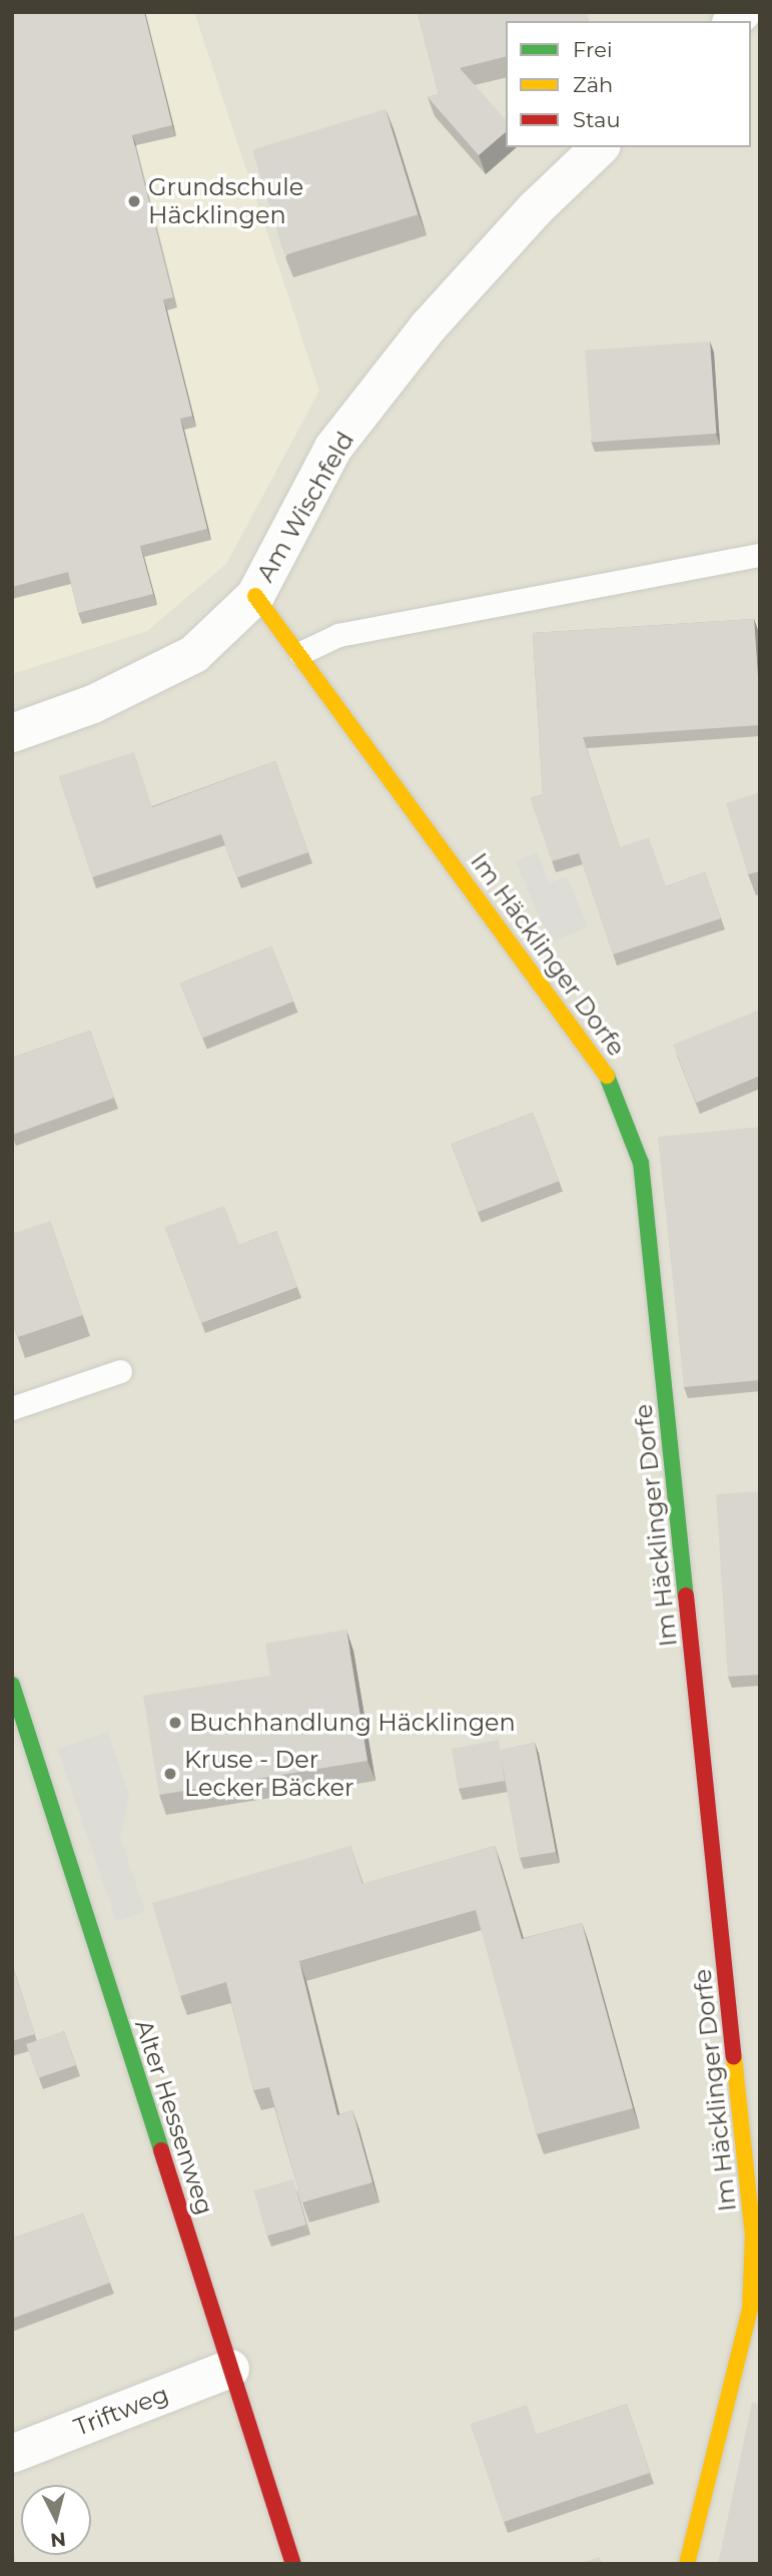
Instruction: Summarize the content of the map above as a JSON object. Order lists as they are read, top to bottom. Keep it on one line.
{"streets":{"street":["Am Wischfeld","Im Häcklinger Dorfe","Alter Hessenweg","Triftweg"]},"crossings":[["Am Wischfeld","Im Häcklinger Dorfe"],["Alter Hessenweg","Triftweg"]],"places":["Grundschule Häcklingen","Buchhandlung Häcklingen","Kruse - Der Lecker Bäcker"],"legend":["Frei","Zäh","Stau"],"north":"bottom"}
